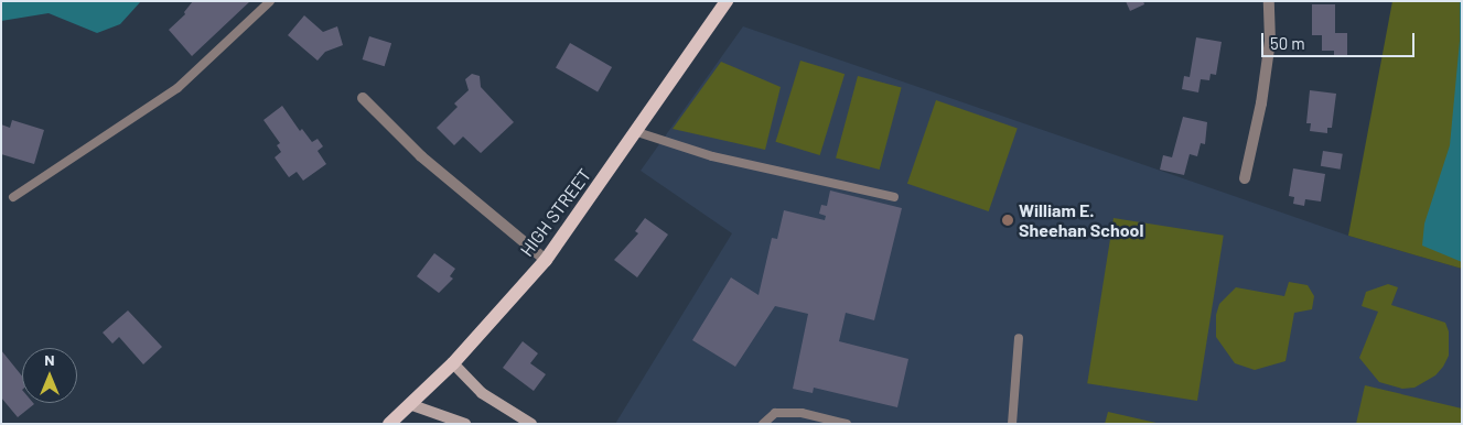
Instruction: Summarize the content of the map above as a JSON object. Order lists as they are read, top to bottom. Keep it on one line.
{"streets":{"main road":["HIGH STREET"]},"places":["William E. Sheehan School"],"scale_bar":"50 m","north":"top"}
